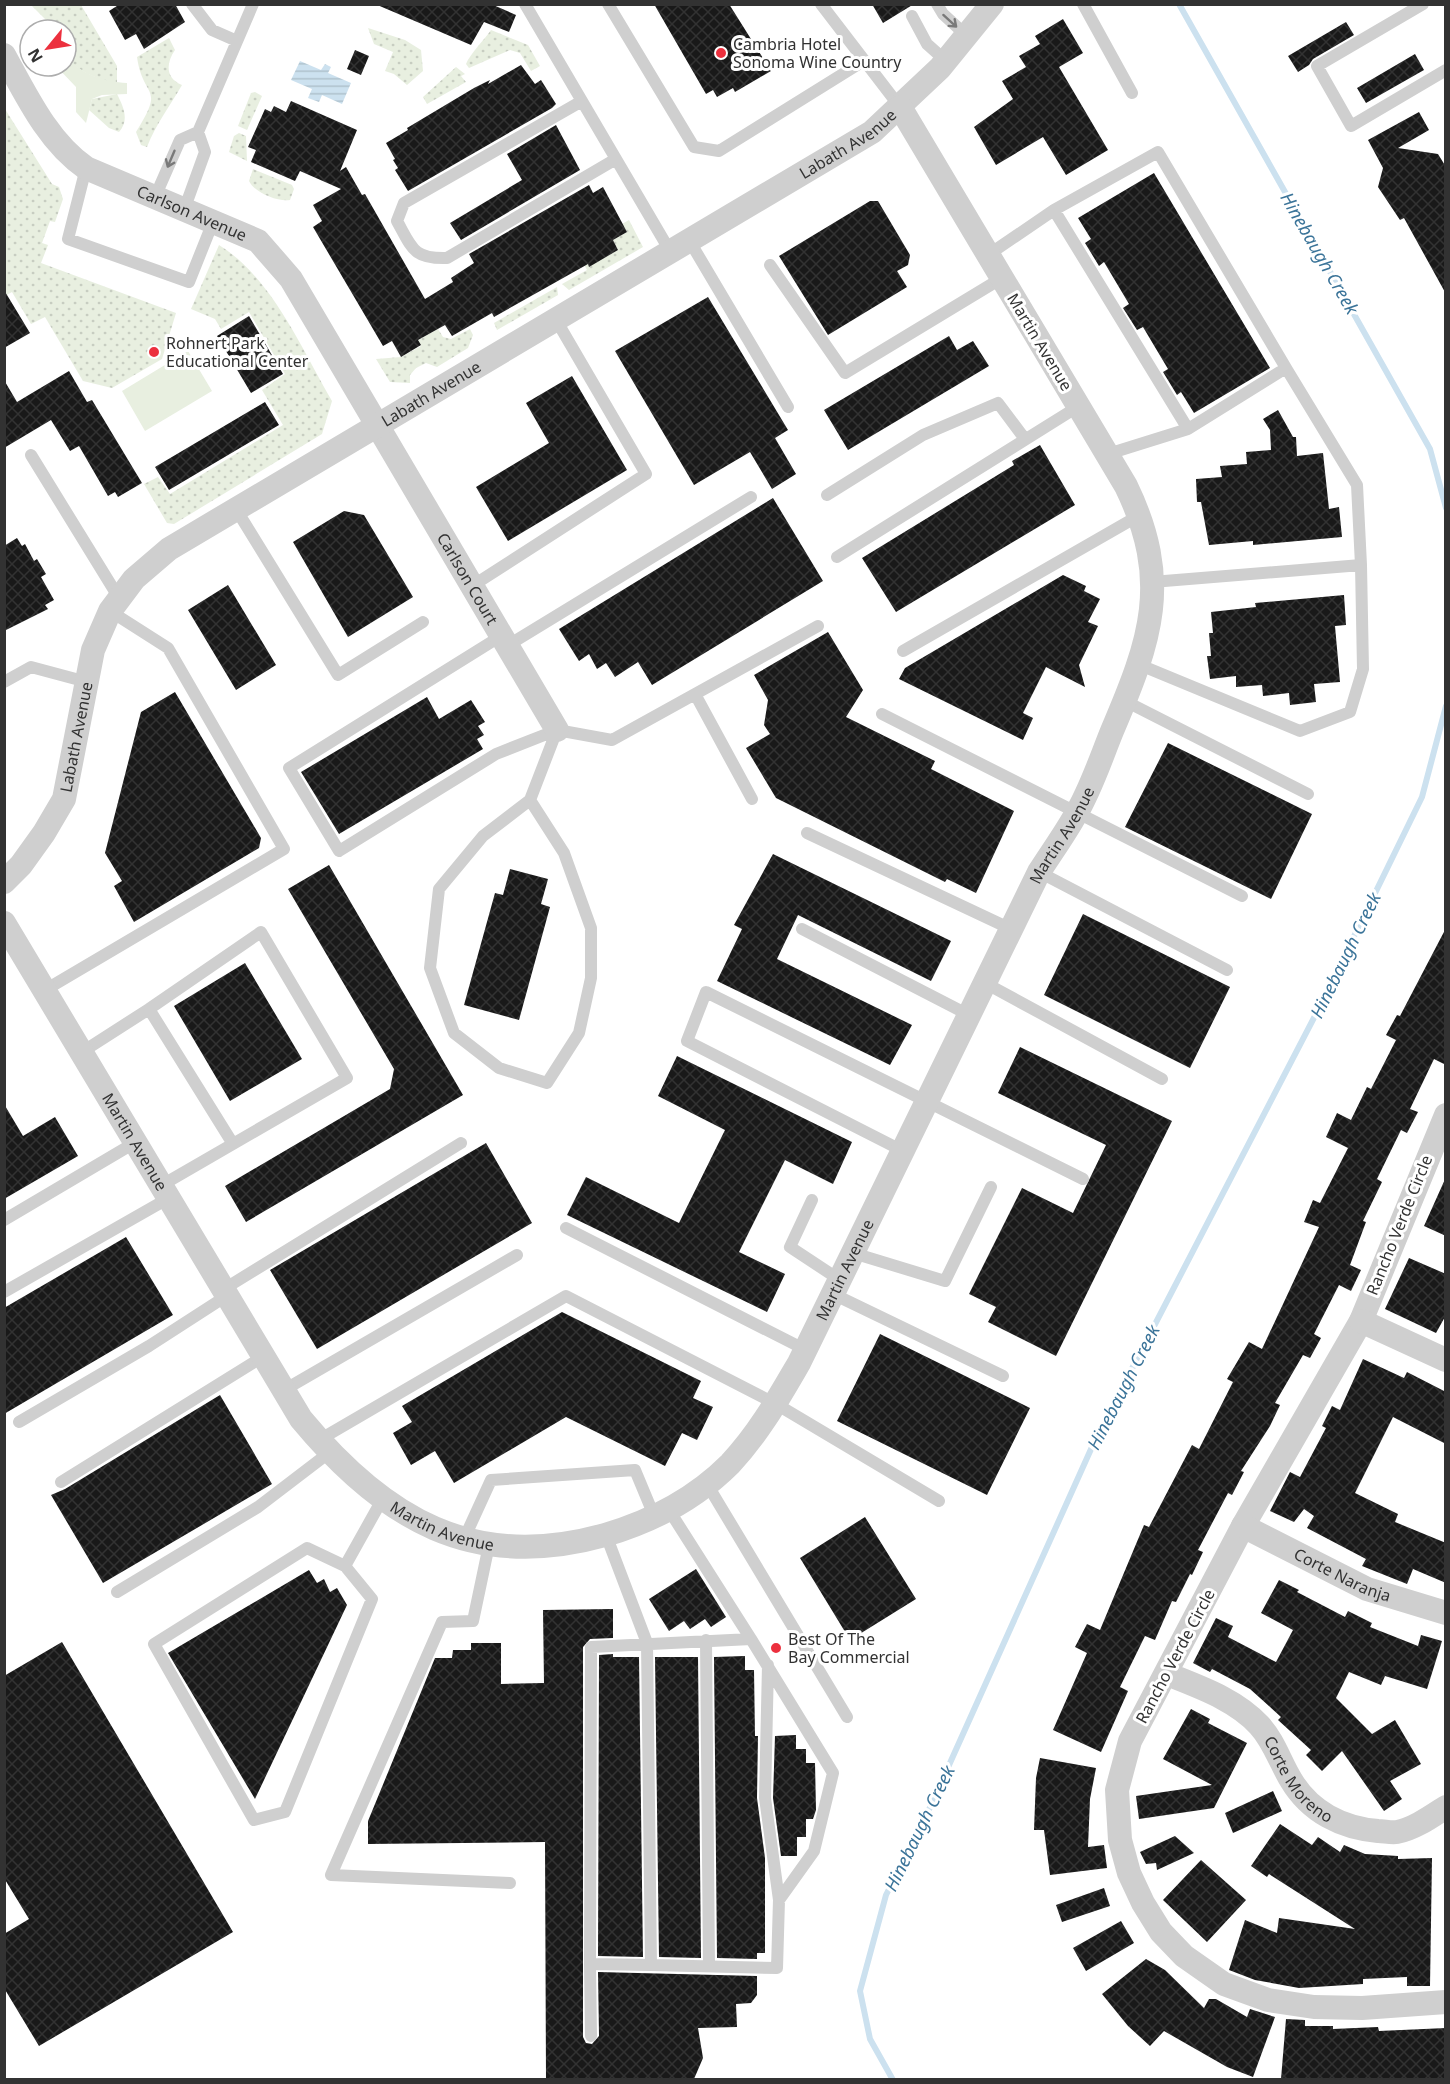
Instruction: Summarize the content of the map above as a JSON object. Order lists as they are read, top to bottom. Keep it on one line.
{"streets":{"street":["Labath Avenue","Carlson Avenue","Martin Avenue","Carlson Court","Rancho Verde Circle","Corte Naranja","Corte Moreno"]},"crossings":[["Labath Avenue","Carlson Avenue"],["Labath Avenue","Martin Avenue"],["Labath Avenue","Carlson Court"],["Carlson Avenue","Carlson Court"],["Rancho Verde Circle","Corte Naranja"],["Rancho Verde Circle","Corte Moreno"]],"water":["Hinebaugh Creek"],"places":["Cambria Hotel Sonoma Wine Country","Rohnert Park Educational Center","Best Of The Bay Commercial"],"north":"bottom left"}
